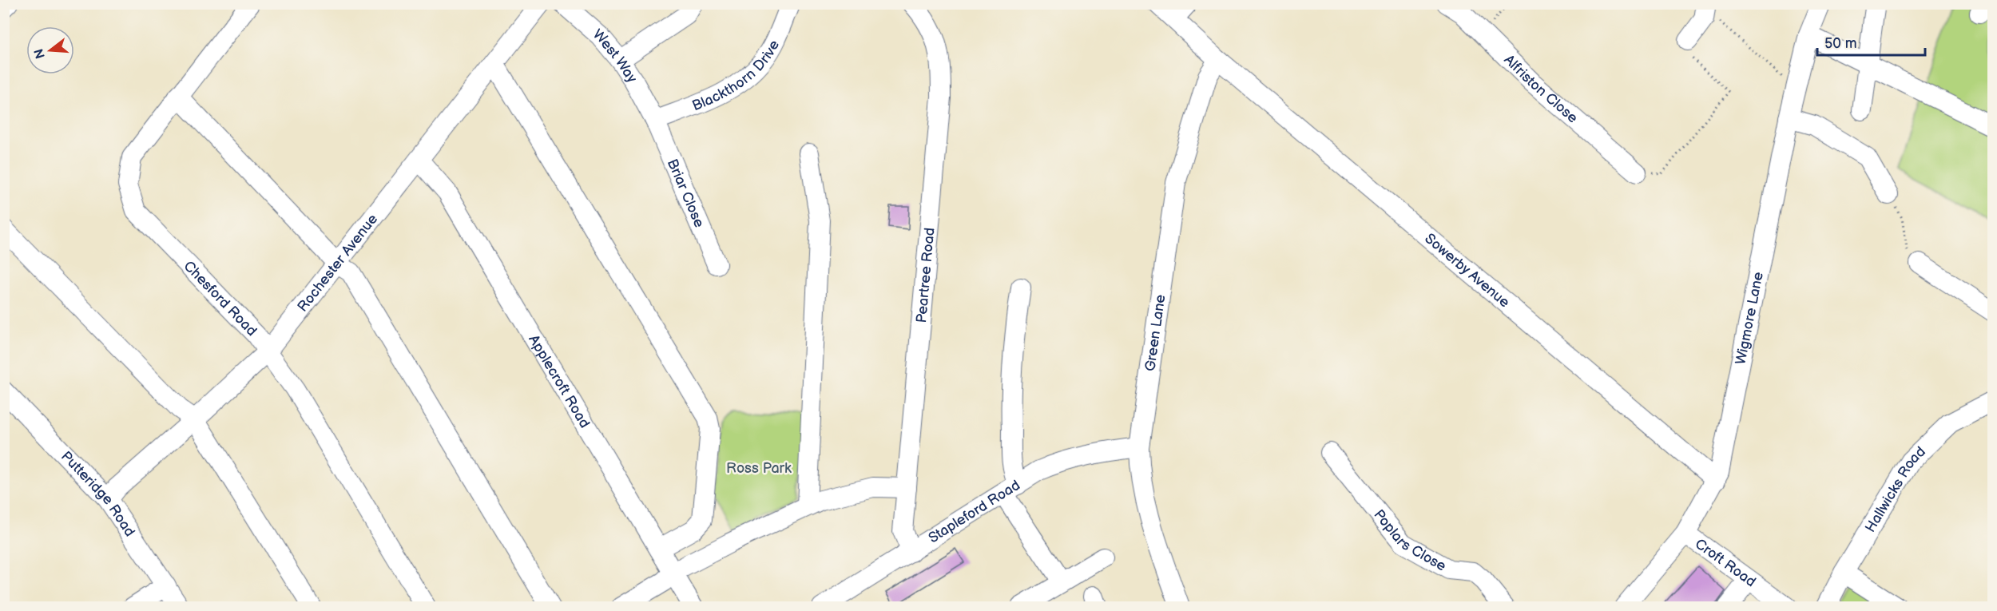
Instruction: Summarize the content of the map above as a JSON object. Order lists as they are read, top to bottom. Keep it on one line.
{"streets":{"street":["West Way","Blackthorn Drive","Alfriston Close","Briar Close","Rochester Avenue","Sowerby Avenue","Peartree Road","Chesford Road","Wigmore Lane","Green Lane","Applecroft Road","Hallwicks Road","Putteridge Road","Stapleford Road","Poplars Close","Croft Road"]},"crossings":[["West Way","Blackthorn Drive"],["West Way","Briar Close"],["Blackthorn Drive","Briar Close"],["Rochester Avenue","Chesford Road"],["Rochester Avenue","Applecroft Road"],["Rochester Avenue","Putteridge Road"],["Sowerby Avenue","Wigmore Lane"],["Sowerby Avenue","Green Lane"],["Peartree Road","Stapleford Road"],["Wigmore Lane","Croft Road"],["Green Lane","Stapleford Road"]],"parks":["Ross Park"],"scale_bar":"50 m","north":"left"}
